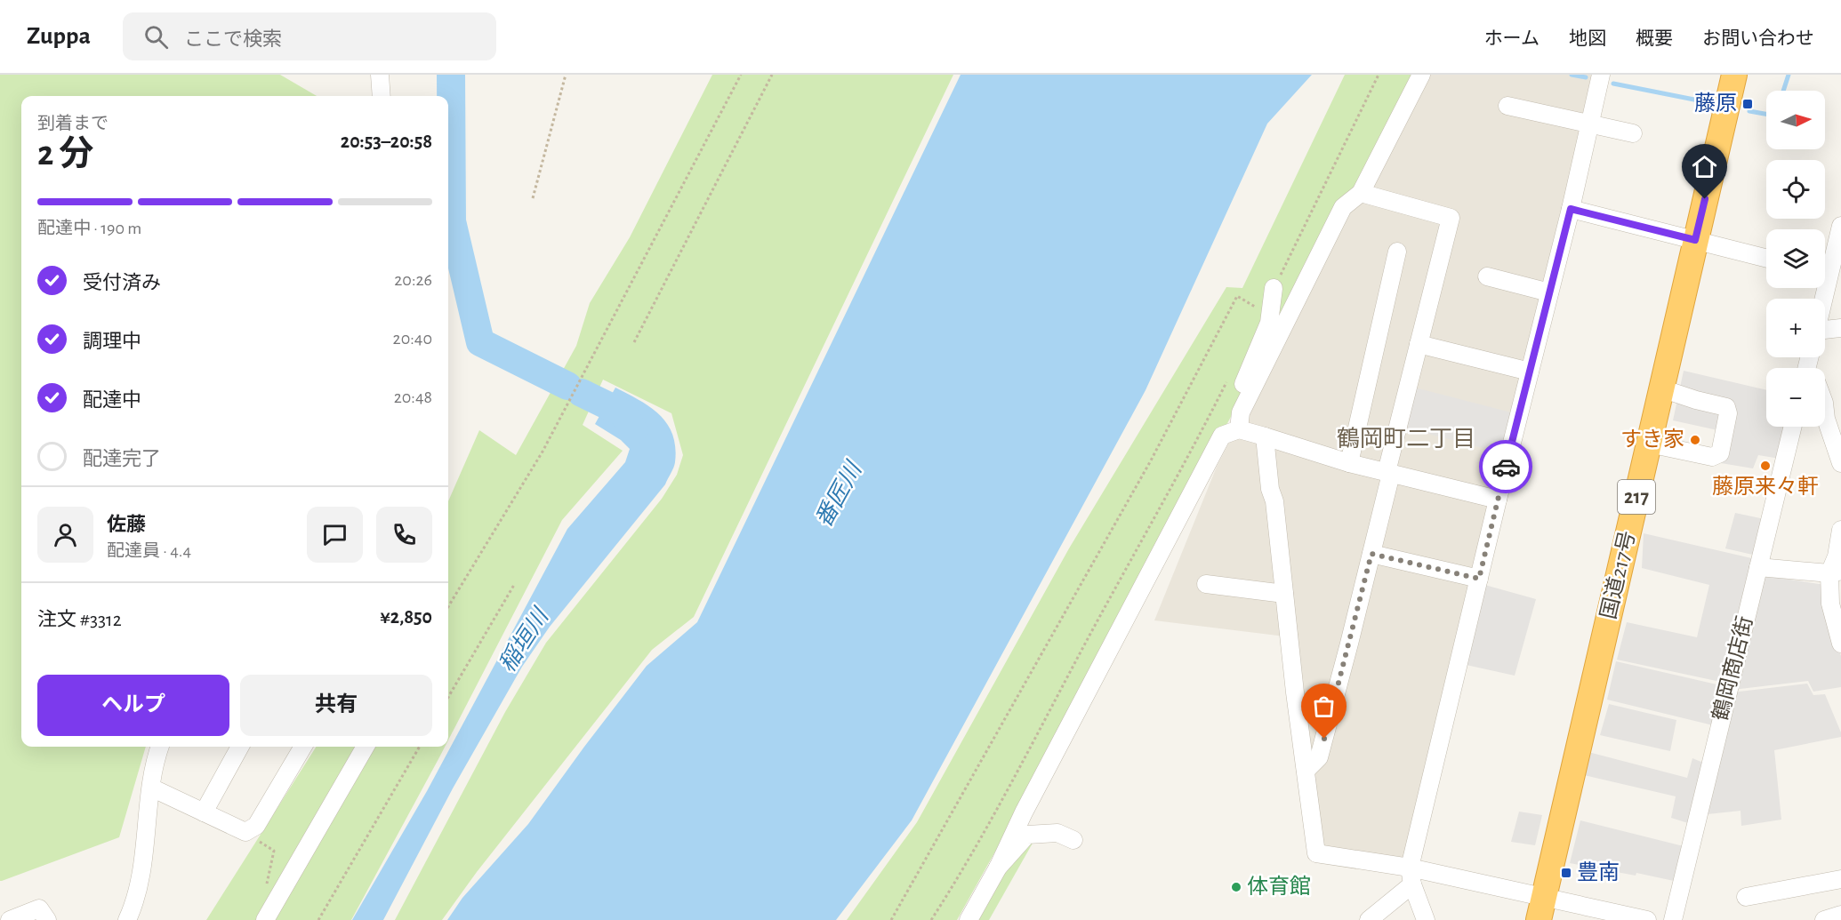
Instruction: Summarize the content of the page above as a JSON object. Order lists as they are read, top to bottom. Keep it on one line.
{"streets":{"highway":["217","国道217号"],"street":["鶴岡商店街"]},"districts":["鶴岡町二丁目"],"water":["番匠川","稲垣川"],"places":{"transit":["藤原","豊南"],"other":["すき家","藤原来々軒","体育館"]},"north":"right","page":{"header":"Zuppa","search":"ここで検索","nav":["ホーム","地図","概要","お問い合わせ"],"map_buttons":["+","−"],"heading":["2 分","到着まで","20:53–20:58"],"panel":["佐藤","配達員 · 4.4","注文 #3312","¥2,850"],"bar":"配達中 · 190 m","list":[["受付済み","20:26"],["調理中","20:40"],["配達中","20:48"],"配達完了"],"buttons":["ヘルプ","共有"]}}
